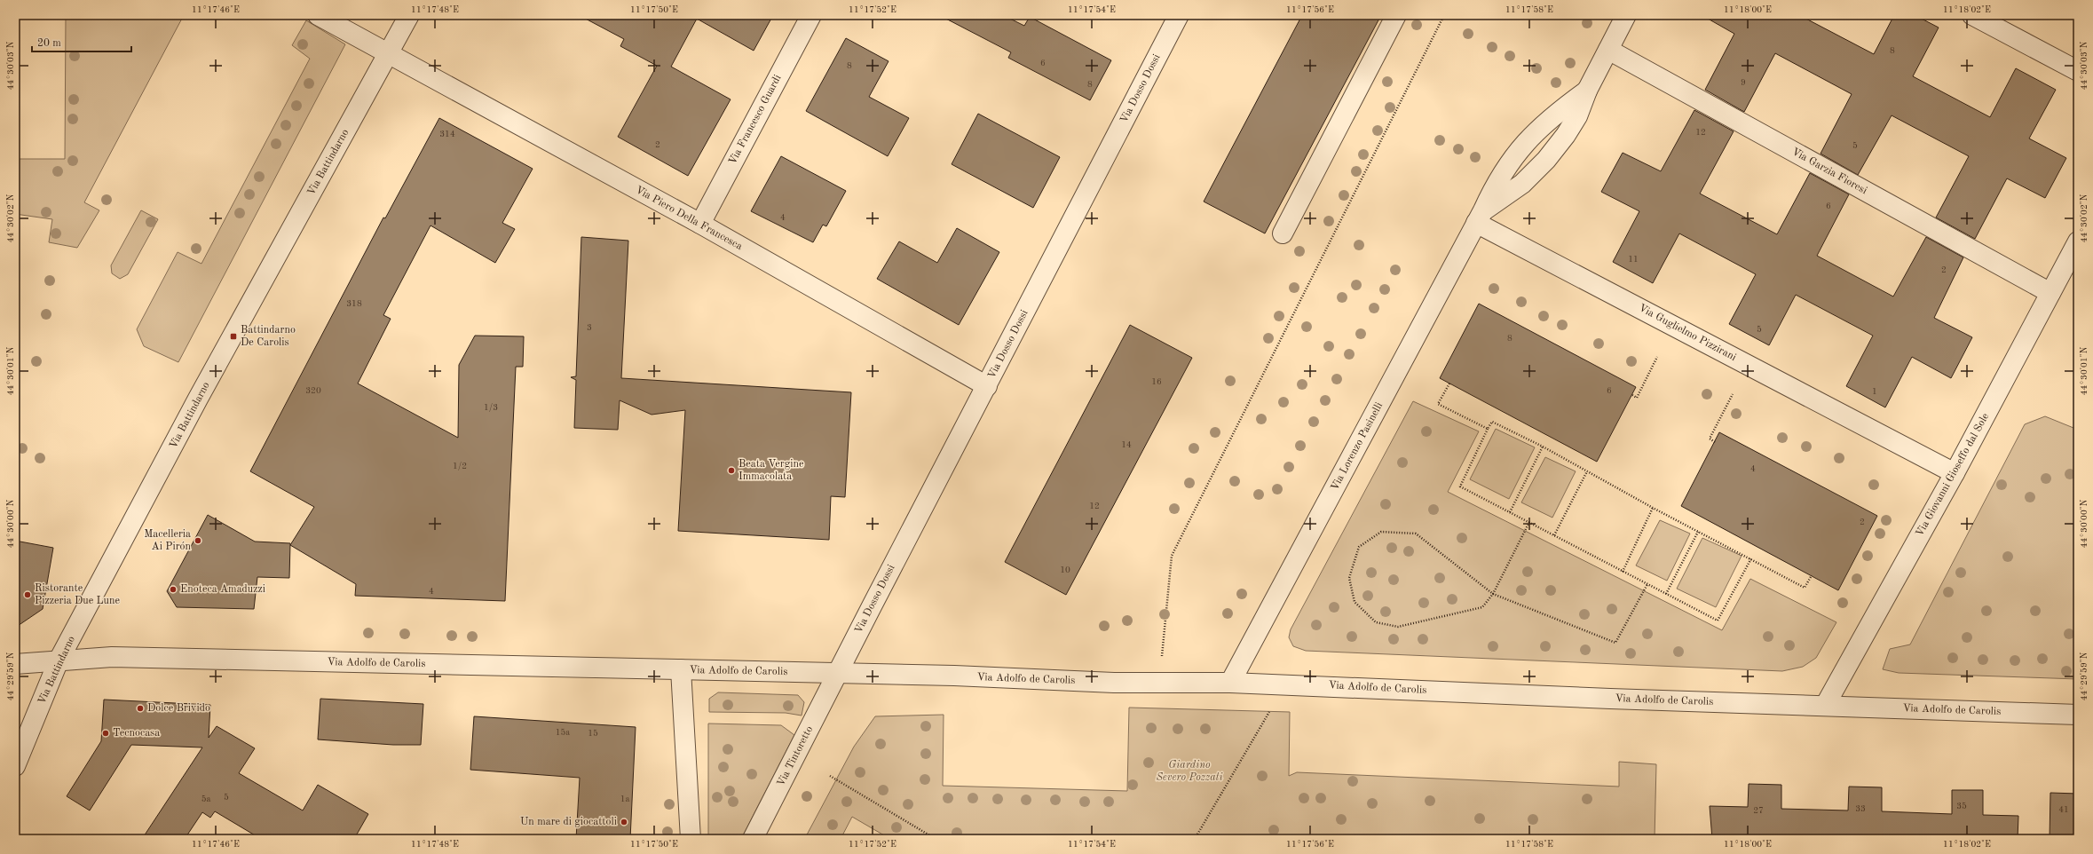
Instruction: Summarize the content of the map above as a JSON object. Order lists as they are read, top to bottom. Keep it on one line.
{"streets":{"street":["Via Dosso Dossi","Via Francesco Guardi","Via Battindarno","Via Garzia Fioresi","Via Piero Della Francesca","Via Guglielmo Pizzirani","Via Lorenzo Pasinelli","Via Giovanni Gioseffo dal Sole","Via Adolfo de Carolis","Via Tintoretto"]},"crossings":[["Via Dosso Dossi","Via Piero Della Francesca"],["Via Dosso Dossi","Via Adolfo de Carolis"],["Via Dosso Dossi","Via Tintoretto"],["Via Francesco Guardi","Via Piero Della Francesca"],["Via Battindarno","Via Piero Della Francesca"],["Via Battindarno","Via Adolfo de Carolis"],["Via Garzia Fioresi","Via Lorenzo Pasinelli"],["Via Garzia Fioresi","Via Giovanni Gioseffo dal Sole"],["Via Guglielmo Pizzirani","Via Lorenzo Pasinelli"],["Via Guglielmo Pizzirani","Via Giovanni Gioseffo dal Sole"],["Via Lorenzo Pasinelli","Via Adolfo de Carolis"],["Via Giovanni Gioseffo dal Sole","Via Adolfo de Carolis"],["Via Adolfo de Carolis","Via Tintoretto"]],"parks":["Giardino Severo Pozzati"],"places":{"transit":["Battindarno De Carolis"],"other":["Beata Vergine Immacolata","Macelleria Ai Pirón","Enoteca Amaduzzi","Ristorante Pizzeria Due Lune","Dolce Brivido","Tecnocasa","Un mare di giocattoli"]},"house_numbers":["8","6","8","9","8","12","314","2","5","6","4","11","2","318","3","5","8","16","320","6","1","1/3","14","1/2","4","12","2","10","4","15a","15","5","5a","1a","35","33","41","27"],"scale_bar":"20 m","coordinates":["11°17'46\"E","11°17'48\"E","11°17'50\"E","11°17'52\"E","11°17'54\"E","11°17'56\"E","11°17'58\"E","11°18'00\"E","11°18'02\"E","44°30'03\"N","44°30'02\"N","44°30'01\"N","44°30'00\"N","44°29'59\"N"]}
